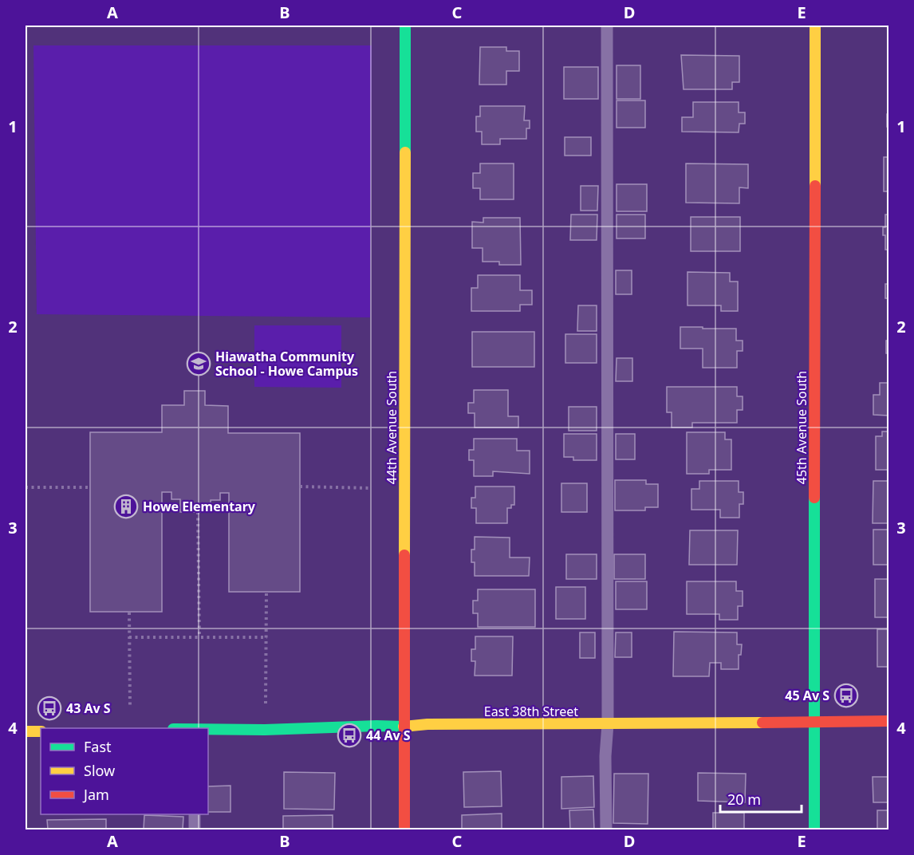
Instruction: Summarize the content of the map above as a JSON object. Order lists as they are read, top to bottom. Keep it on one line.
{"streets":{"street":["44th Avenue South","45th Avenue South","East 38th Street"]},"crossings":[["44th Avenue South","East 38th Street"],["45th Avenue South","East 38th Street"]],"places":{"school or university":["Hiawatha Community School - Howe Campus"],"building":["Howe Elementary"],"bus stop":["45 Av S","43 Av S","44 Av S"]},"legend":["Fast","Slow","Jam"],"scale_bar":"20 m","grid":{"columns":["A","B","C","D","E"],"rows":["1","2","3","4"]}}
